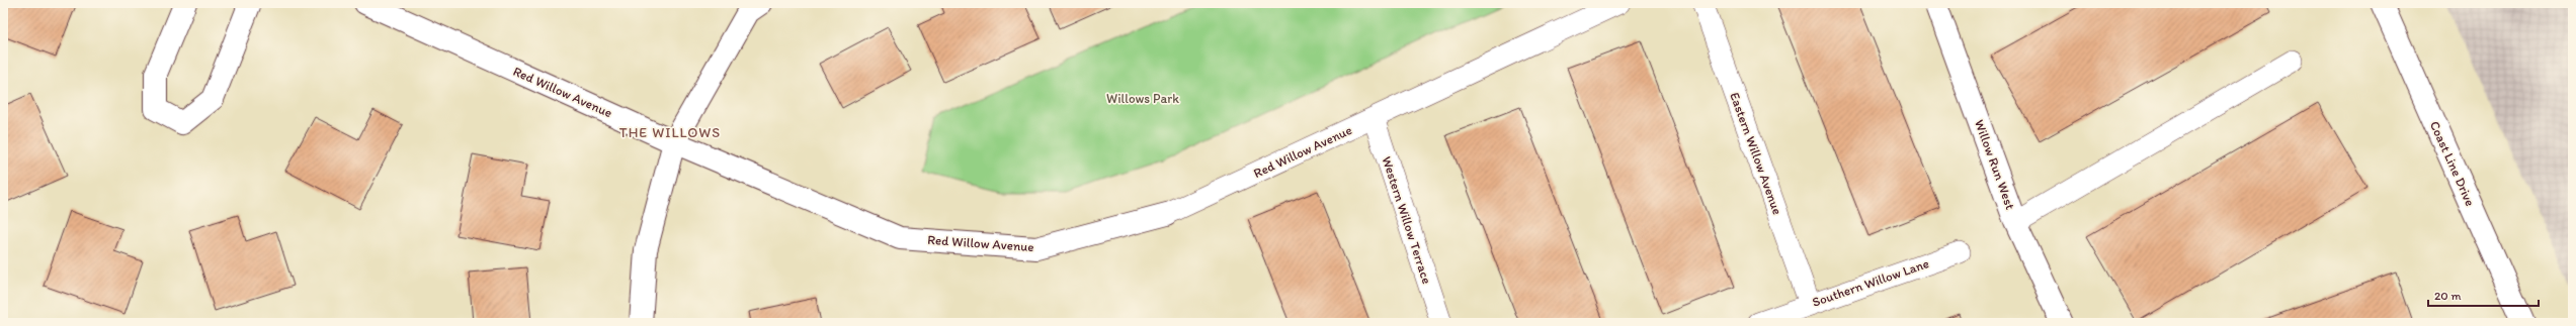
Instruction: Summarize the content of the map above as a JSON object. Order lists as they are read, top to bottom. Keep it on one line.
{"streets":{"street":["Red Willow Avenue","Coast Line Drive","Willow Run West"],"lane":["Eastern Willow Avenue","Western Willow Terrace","Southern Willow Lane"]},"crossings":[["Red Willow Avenue","Western Willow Terrace"],["Eastern Willow Avenue","Southern Willow Lane"]],"districts":["THE WILLOWS"],"parks":["Willows Park"],"scale_bar":"20 m"}
